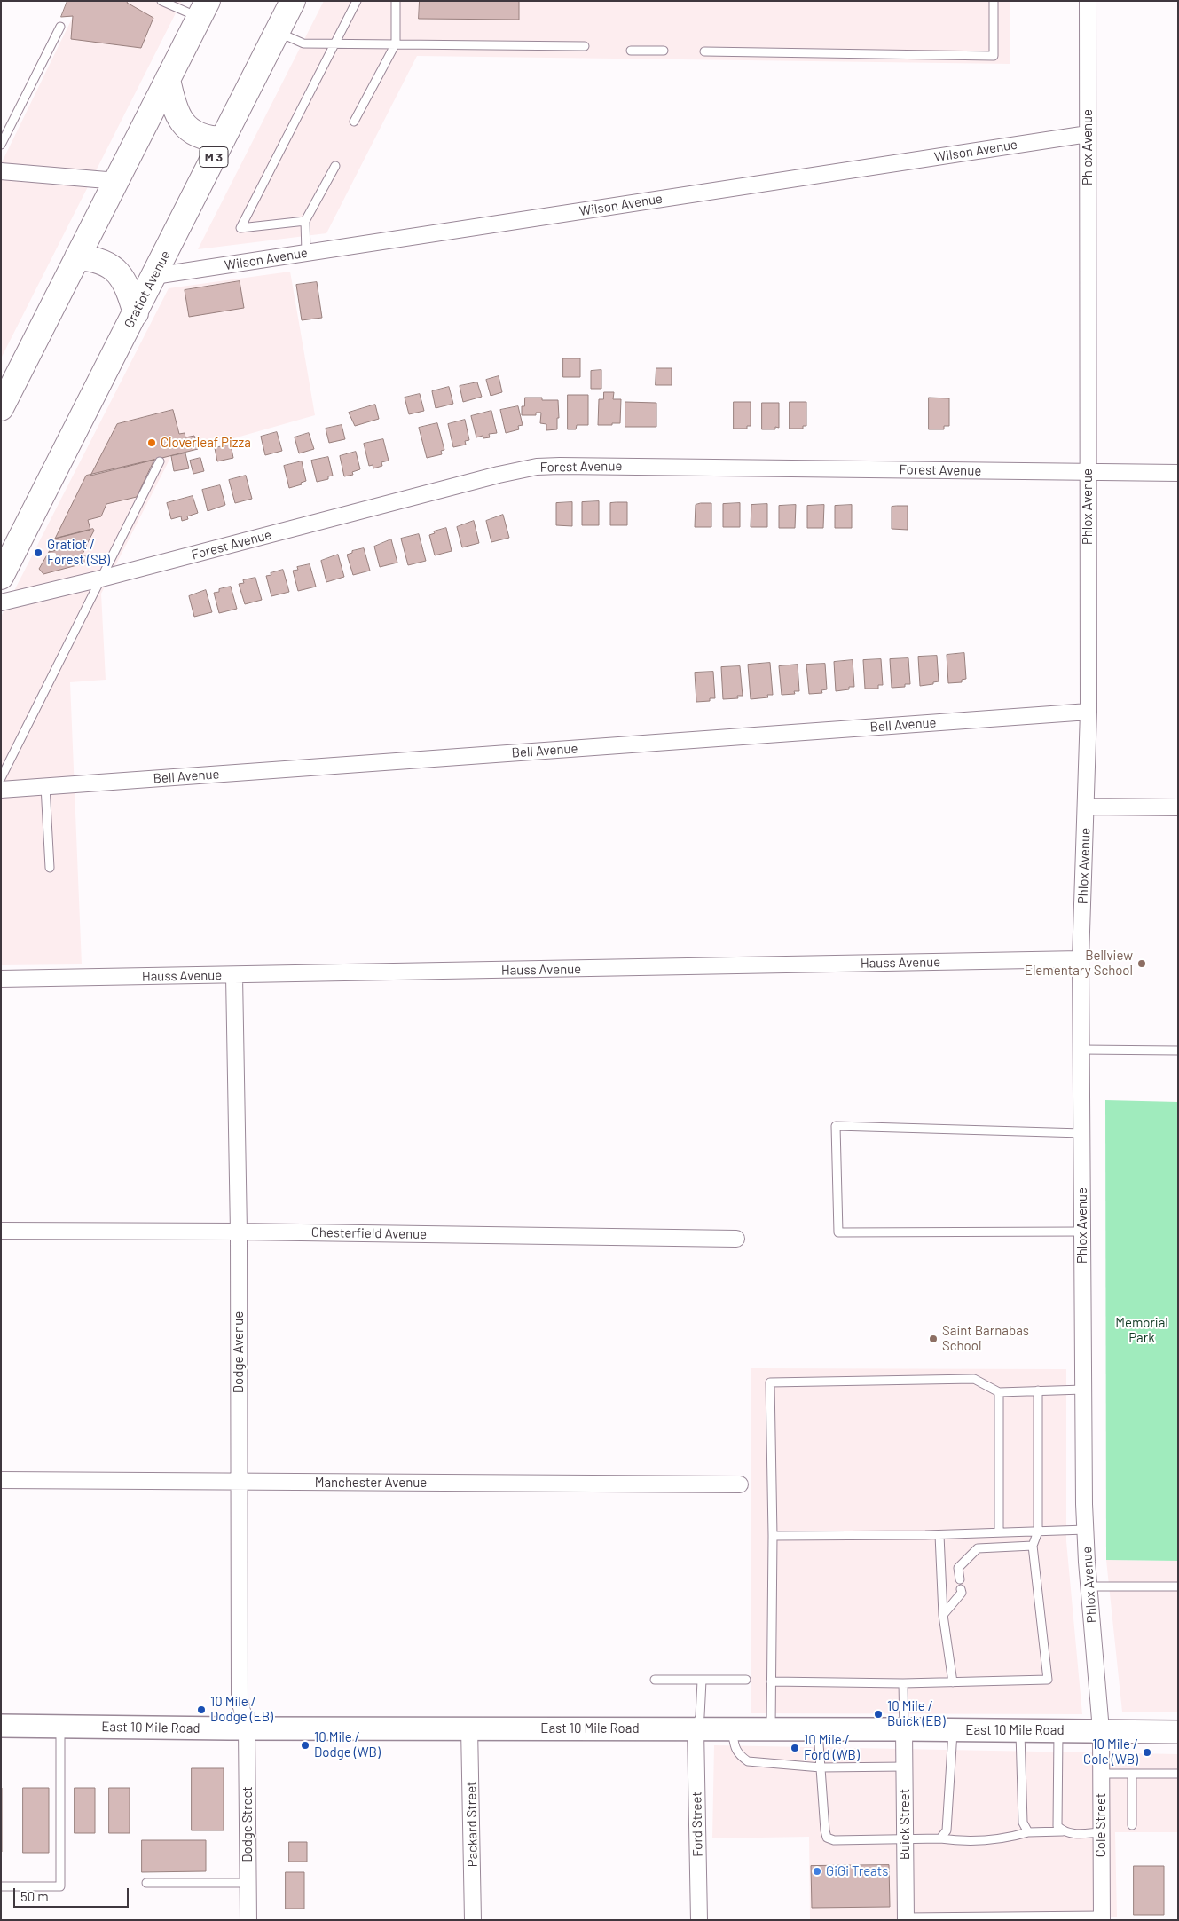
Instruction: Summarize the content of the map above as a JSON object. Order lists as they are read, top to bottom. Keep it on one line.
{"streets":{"main road":["M 3","Gratiot Avenue","East 10 Mile Road"],"street":["Phlox Avenue","Wilson Avenue","Forest Avenue","Bell Avenue","Hauss Avenue","Chesterfield Avenue","Dodge Avenue","Manchester Avenue","Dodge Street","Packard Street","Ford Street","Buick Street","Cole Street"]},"crossings":[["Phlox Avenue","Wilson Avenue"],["Phlox Avenue","Forest Avenue"],["Phlox Avenue","Bell Avenue"],["Phlox Avenue","Hauss Avenue"],["Phlox Avenue","East 10 Mile Road"],["Phlox Avenue","Cole Street"],["Wilson Avenue","Gratiot Avenue"],["Hauss Avenue","Dodge Avenue"],["Chesterfield Avenue","Dodge Avenue"],["Dodge Avenue","Manchester Avenue"],["Dodge Avenue","East 10 Mile Road"],["Dodge Avenue","Dodge Street"],["East 10 Mile Road","Dodge Street"],["East 10 Mile Road","Packard Street"],["East 10 Mile Road","Ford Street"],["East 10 Mile Road","Buick Street"],["East 10 Mile Road","Cole Street"]],"parks":["Memorial Park"],"places":["Cloverleaf Pizza","Gratiot / Forest (SB)","Bellview Elementary School","Saint Barnabas School","10 Mile / Dodge (EB)","10 Mile / Buick (EB)","10 Mile / Dodge (WB)","10 Mile / Ford (WB)","10 Mile / Cole (WB)","GiGi Treats"],"scale_bar":"50 m"}
